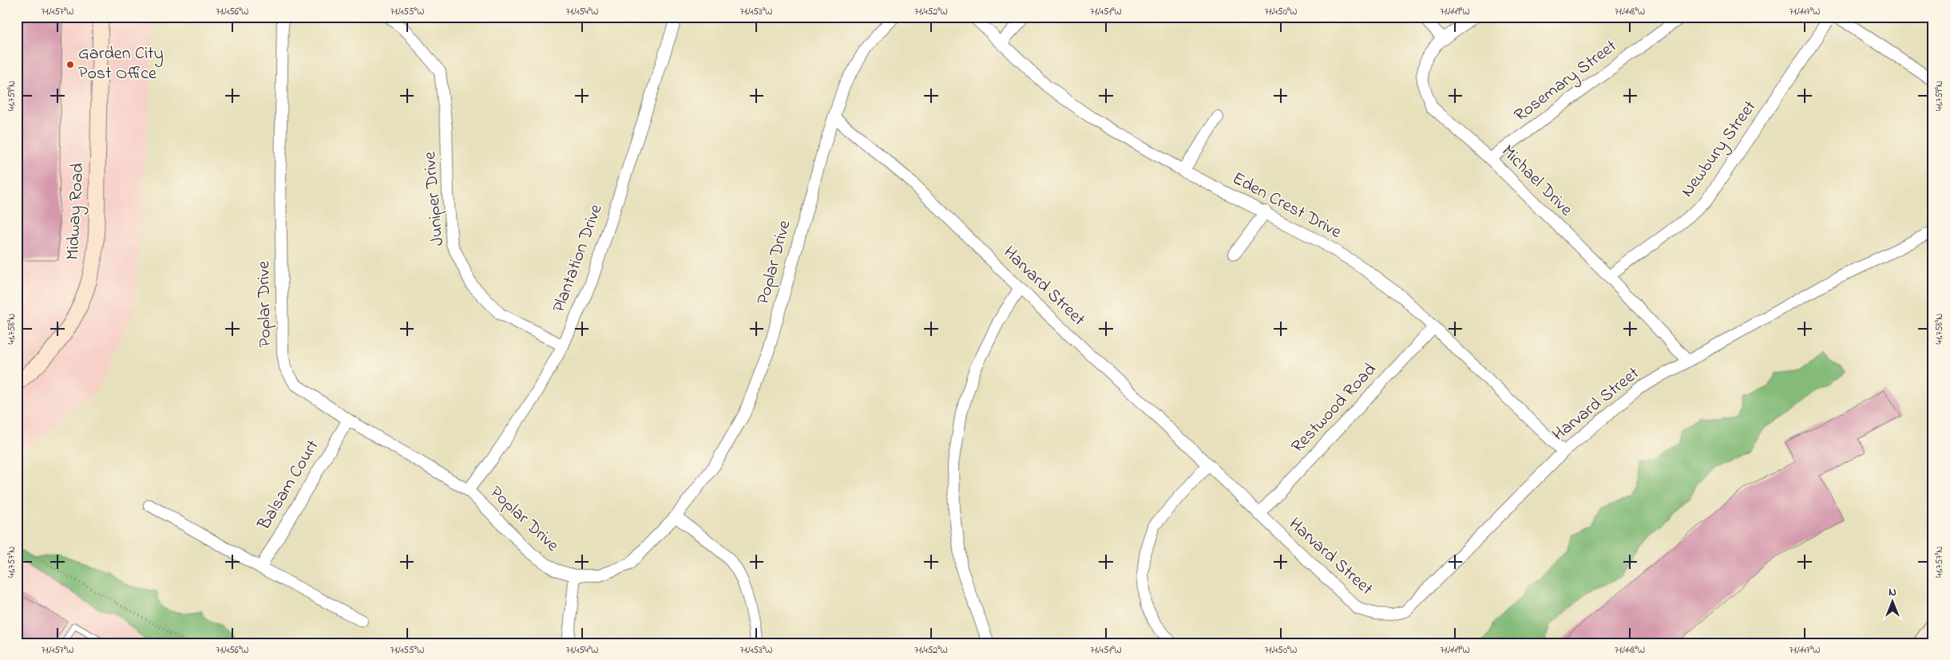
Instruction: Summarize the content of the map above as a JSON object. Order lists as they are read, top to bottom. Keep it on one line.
{"streets":{"street":["Rosemary Street","Newbury Street","Michael Drive","Juniper Drive","Eden Crest Drive","Midway Road","Plantation Drive","Poplar Drive","Harvard Street","Restwood Road","Balsam Court"]},"crossings":[["Rosemary Street","Michael Drive"],["Newbury Street","Michael Drive"],["Michael Drive","Harvard Street"],["Juniper Drive","Plantation Drive"],["Eden Crest Drive","Harvard Street"],["Eden Crest Drive","Restwood Road"],["Plantation Drive","Poplar Drive"],["Poplar Drive","Harvard Street"],["Poplar Drive","Balsam Court"],["Harvard Street","Restwood Road"]],"places":["Garden City Post Office"],"north":"top","coordinates":["71.457°W","71.456°W","71.455°W","71.454°W","71.453°W","71.452°W","71.451°W","71.450°W","71.449°W","71.448°W","71.447°W","41.759°N","41.758°N","41.757°N"]}
